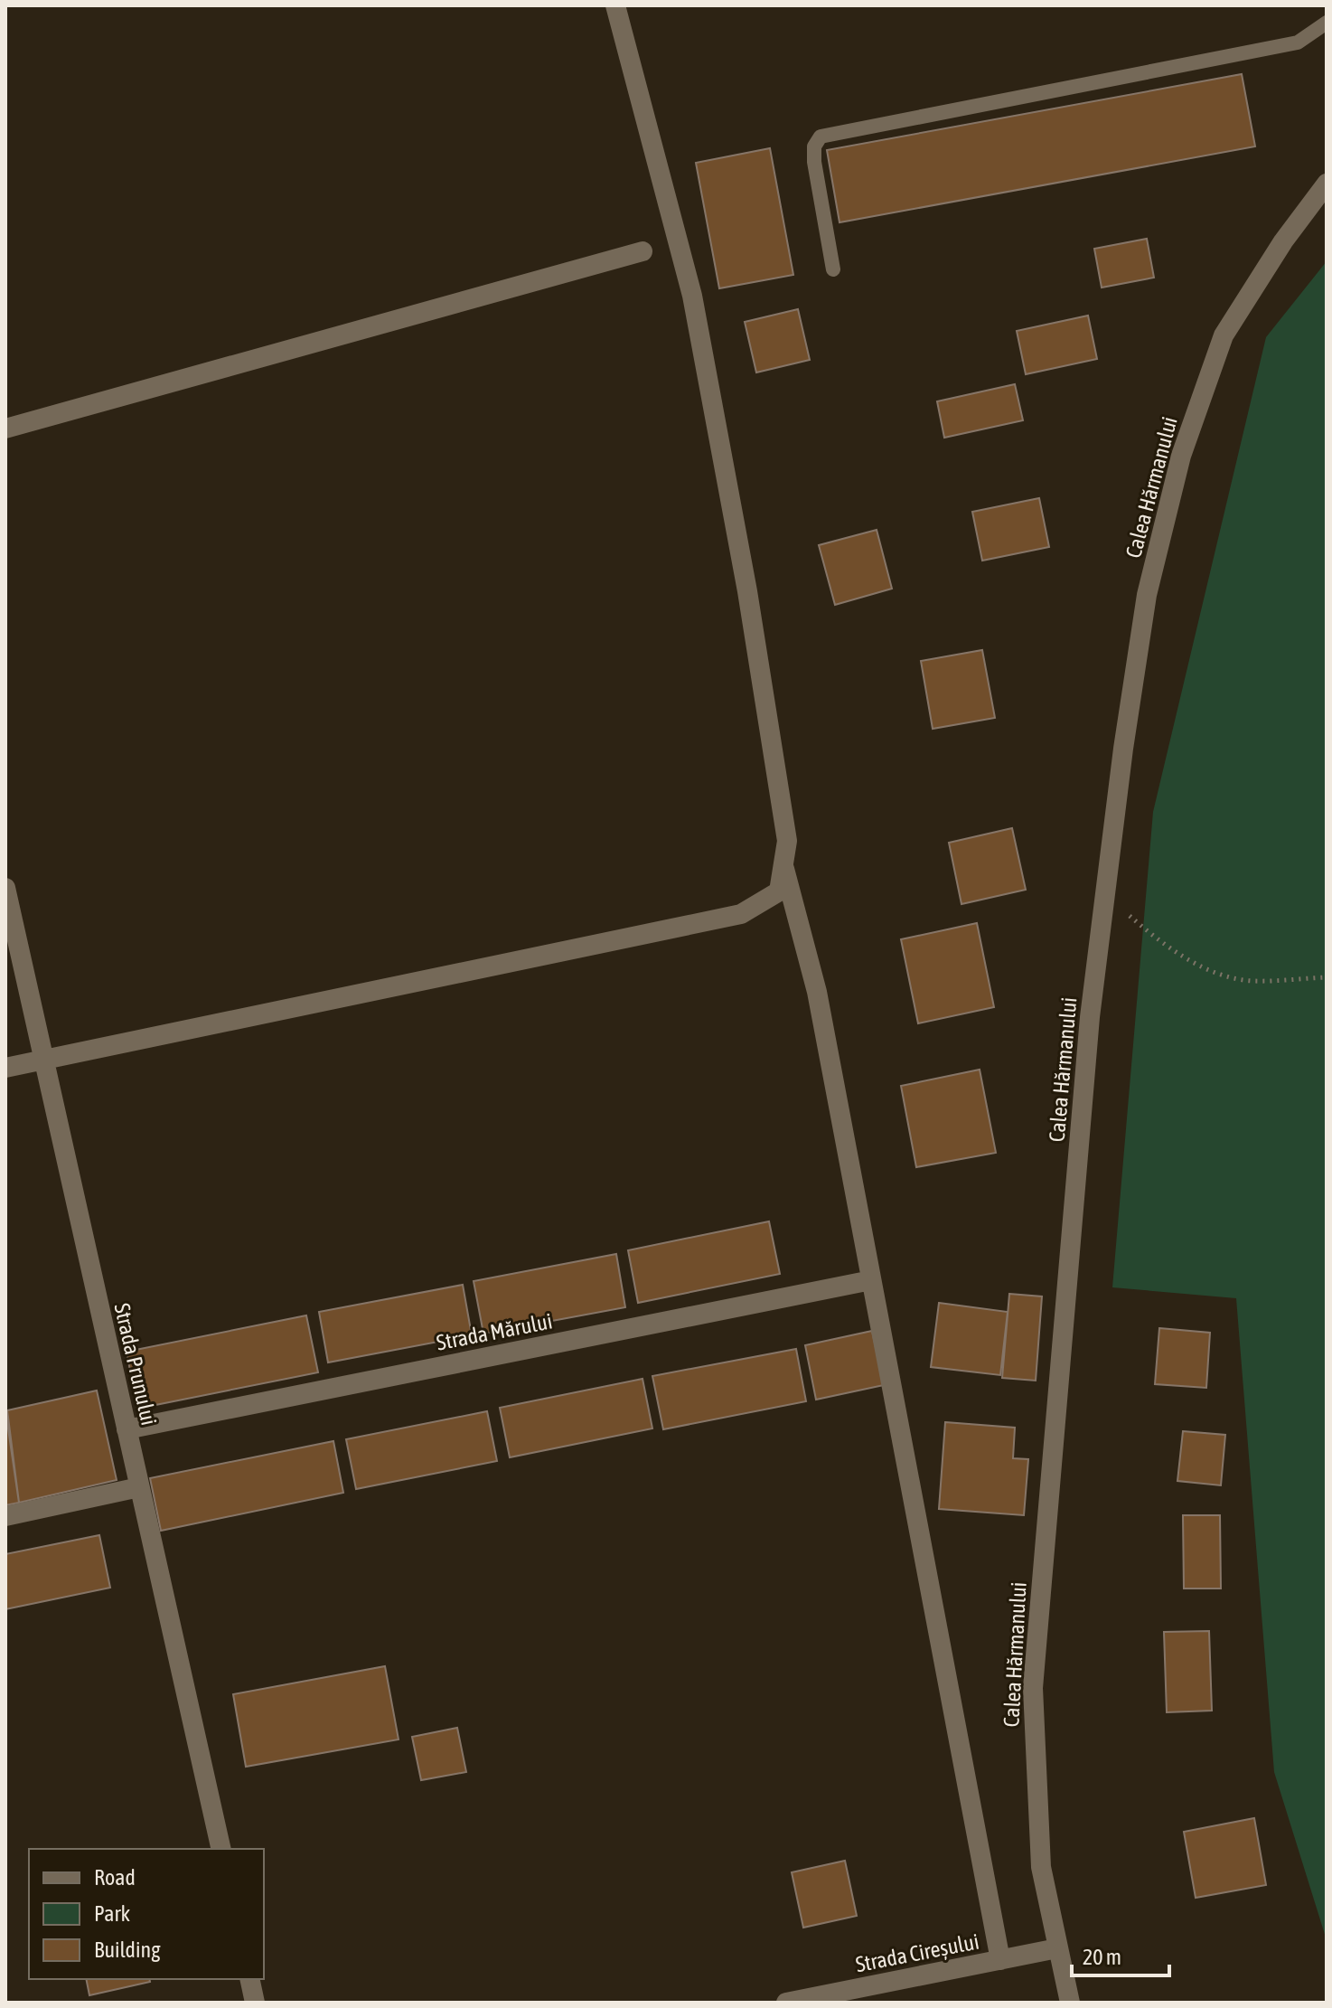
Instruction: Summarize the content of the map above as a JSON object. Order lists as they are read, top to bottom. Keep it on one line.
{"streets":{"street":["Calea Hărmanului","Strada Mărului","Strada Prunului","Strada Cireșului"]},"crossings":[["Calea Hărmanului","Strada Cireșului"],["Strada Mărului","Strada Prunului"]],"legend":["Road","Park","Building"],"scale_bar":"20 m"}
